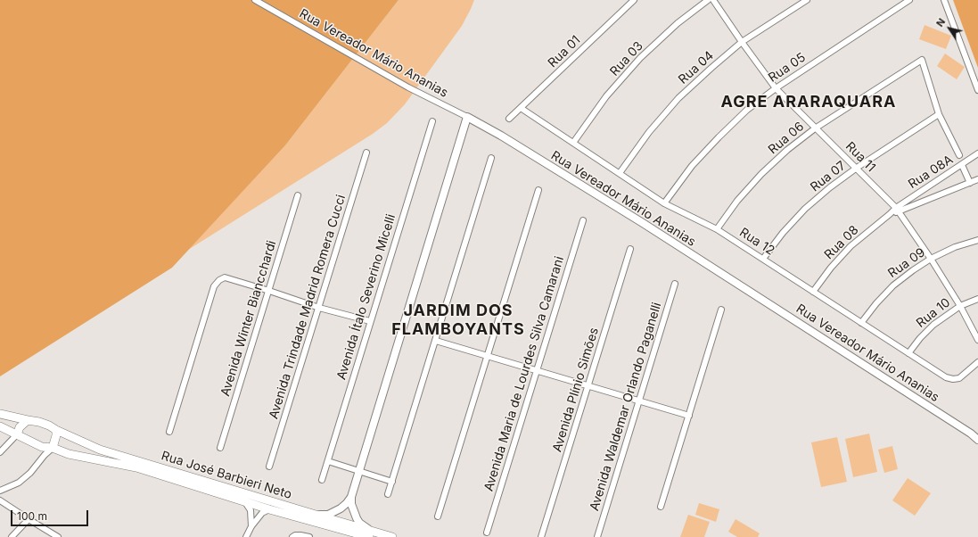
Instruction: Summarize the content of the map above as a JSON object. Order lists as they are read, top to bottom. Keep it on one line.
{"streets":{"main road":["Rua José Barbieri Neto"],"street":["Rua 01","Rua Vereador Mário Ananias","Rua 03","Rua 04","Rua 05","Rua 06","Rua 11","Rua 08A","Rua 07","Rua 12","Rua 08","Rua 09","Avenida Ítalo Severino Micelli","Avenida Trindade Madrid Romera Cucci","Rua 10","Avenida Winter Biancchardi","Avenida Maria de Lourdes Silva Camarani","Avenida Plínio Simões","Avenida Waldemar Orlando Paganelli"]},"crossings":[["Rua 01","Rua 12"],["Rua 03","Rua 12"],["Rua 04","Rua 11"],["Rua 04","Rua 12"],["Rua 05","Rua 11"],["Rua 05","Rua 12"],["Rua 06","Rua 11"],["Rua 06","Rua 07"],["Rua 06","Rua 12"],["Rua 11","Rua 08A"],["Rua 11","Rua 07"],["Rua 11","Rua 08"],["Rua 11","Rua 09"],["Rua 11","Rua 10"],["Rua 08A","Rua 08"],["Rua 07","Rua 12"],["Rua 12","Rua 08"],["Rua 12","Rua 09"],["Rua 12","Rua 10"]],"districts":["AGRE ARARAQUARA","JARDIM DOS FLAMBOYANTS"],"scale_bar":"100 m","north":"top left"}
